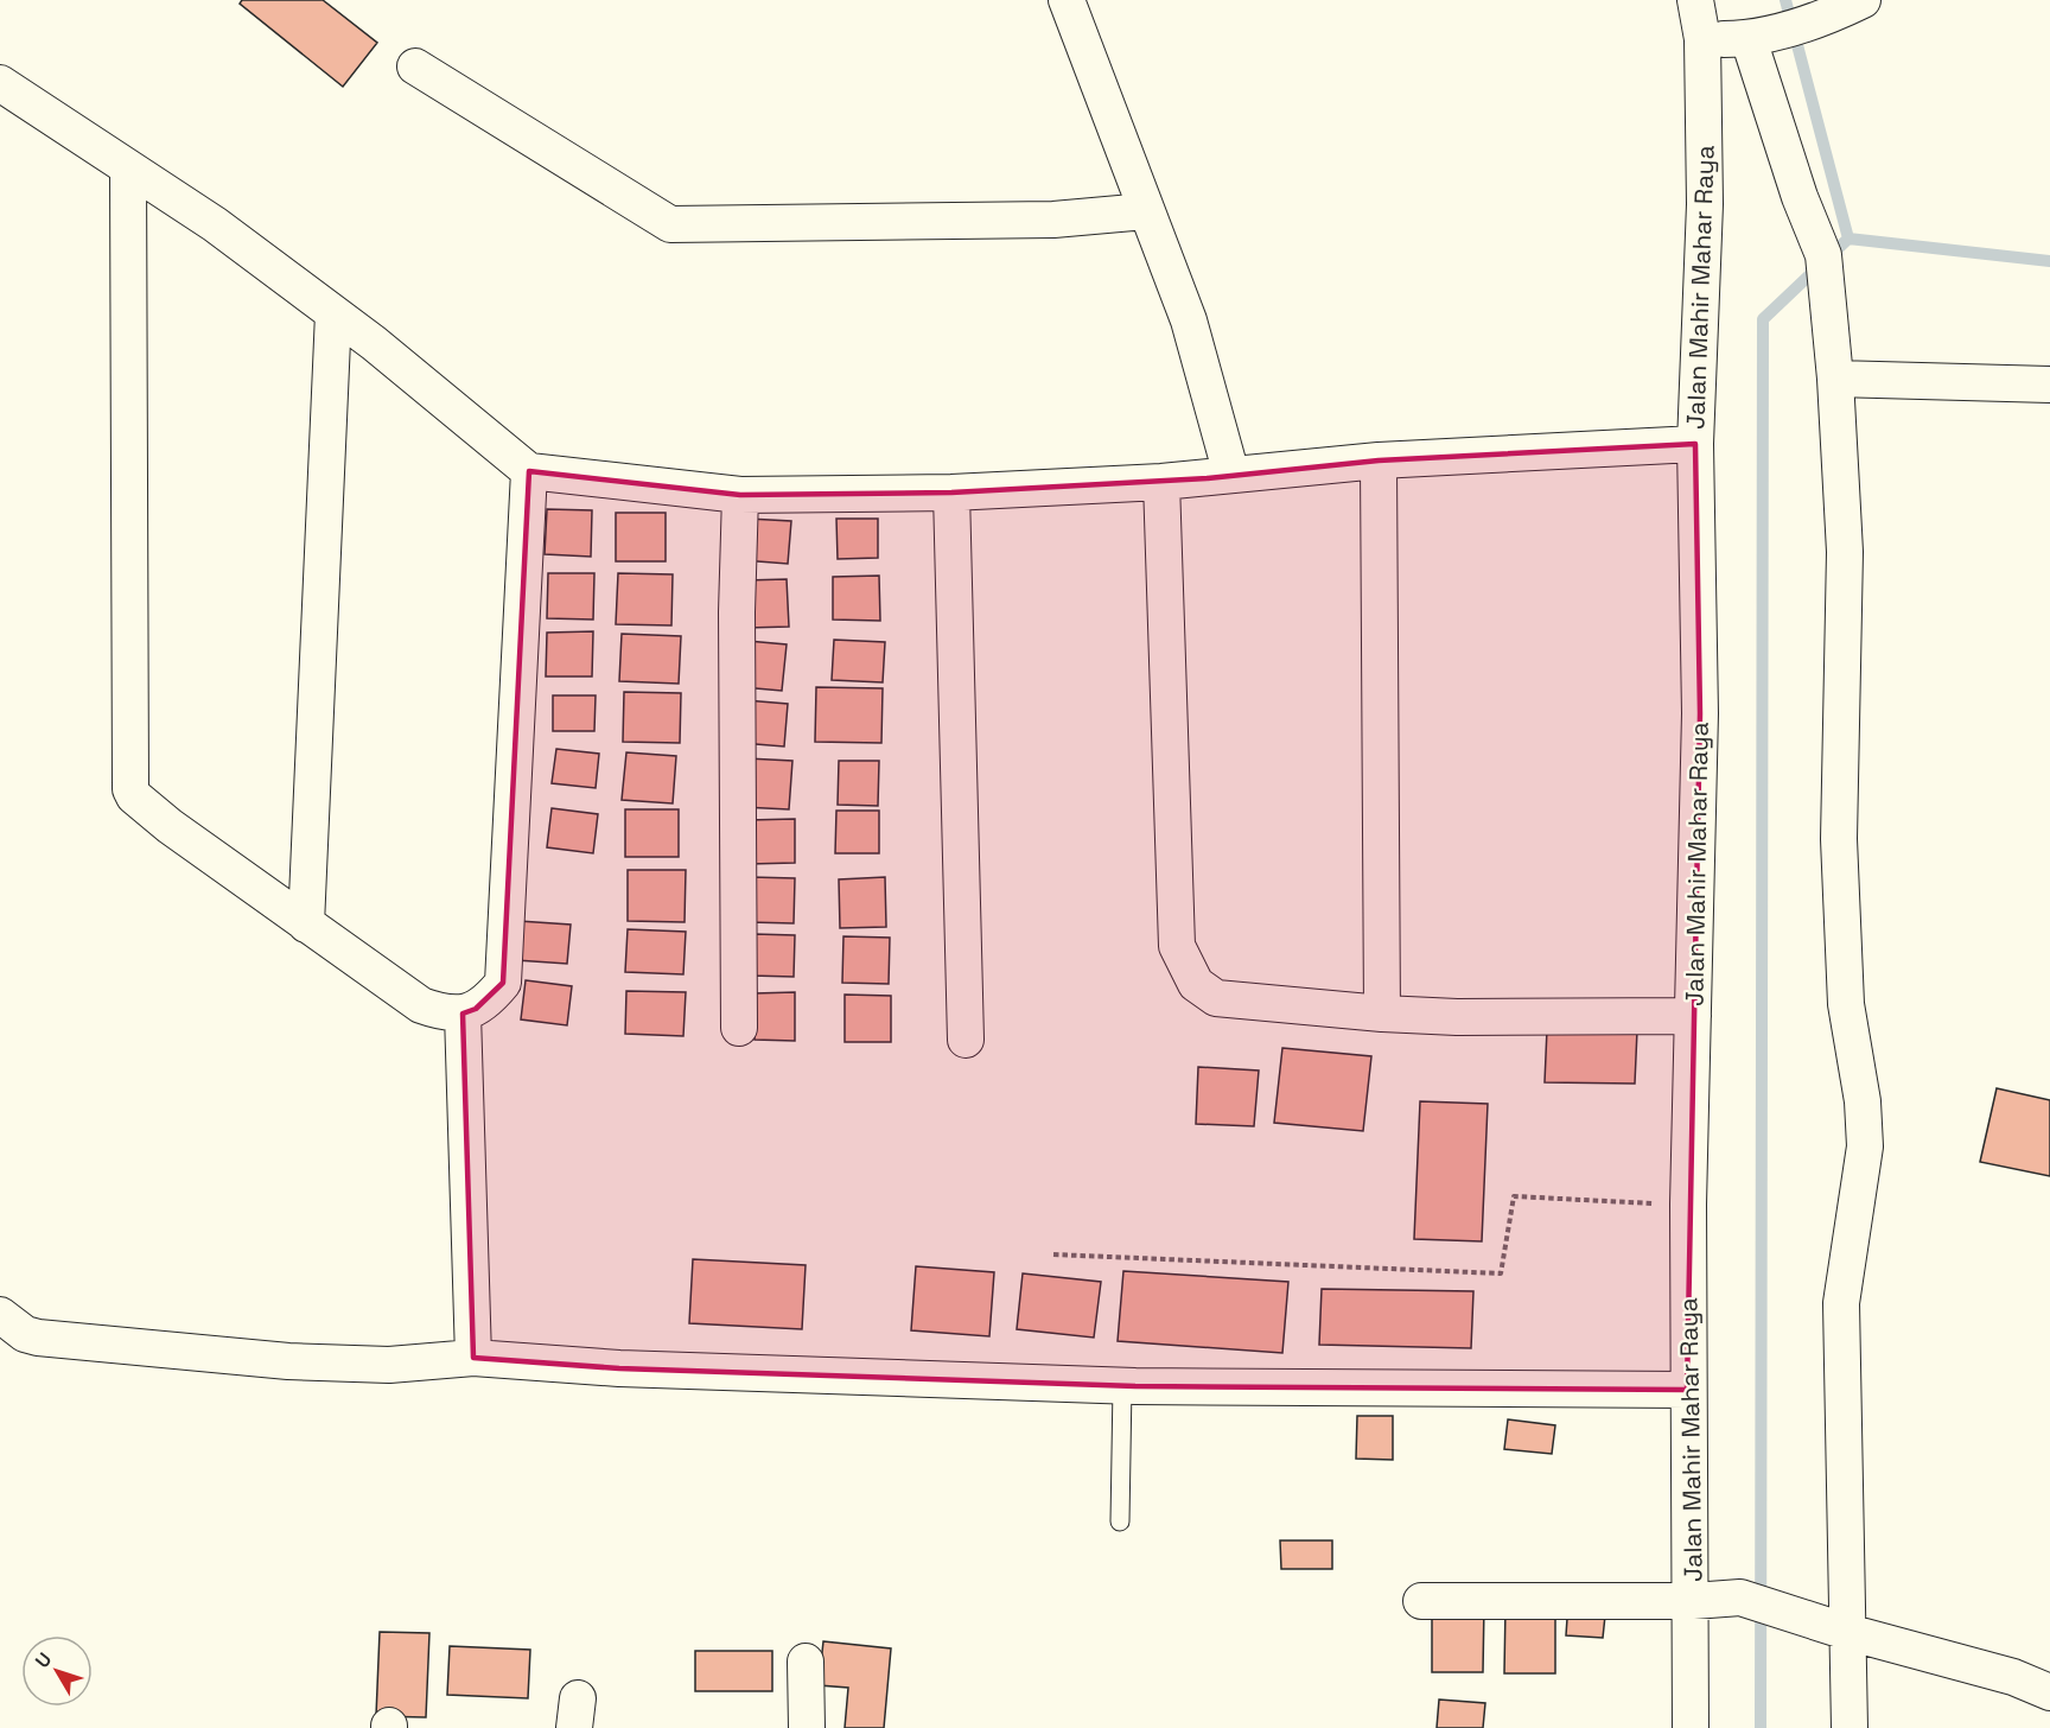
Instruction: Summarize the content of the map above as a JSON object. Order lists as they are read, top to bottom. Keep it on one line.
{"streets":{"street":["Jalan Mahir Mahar Raya"]},"north":"top left"}
